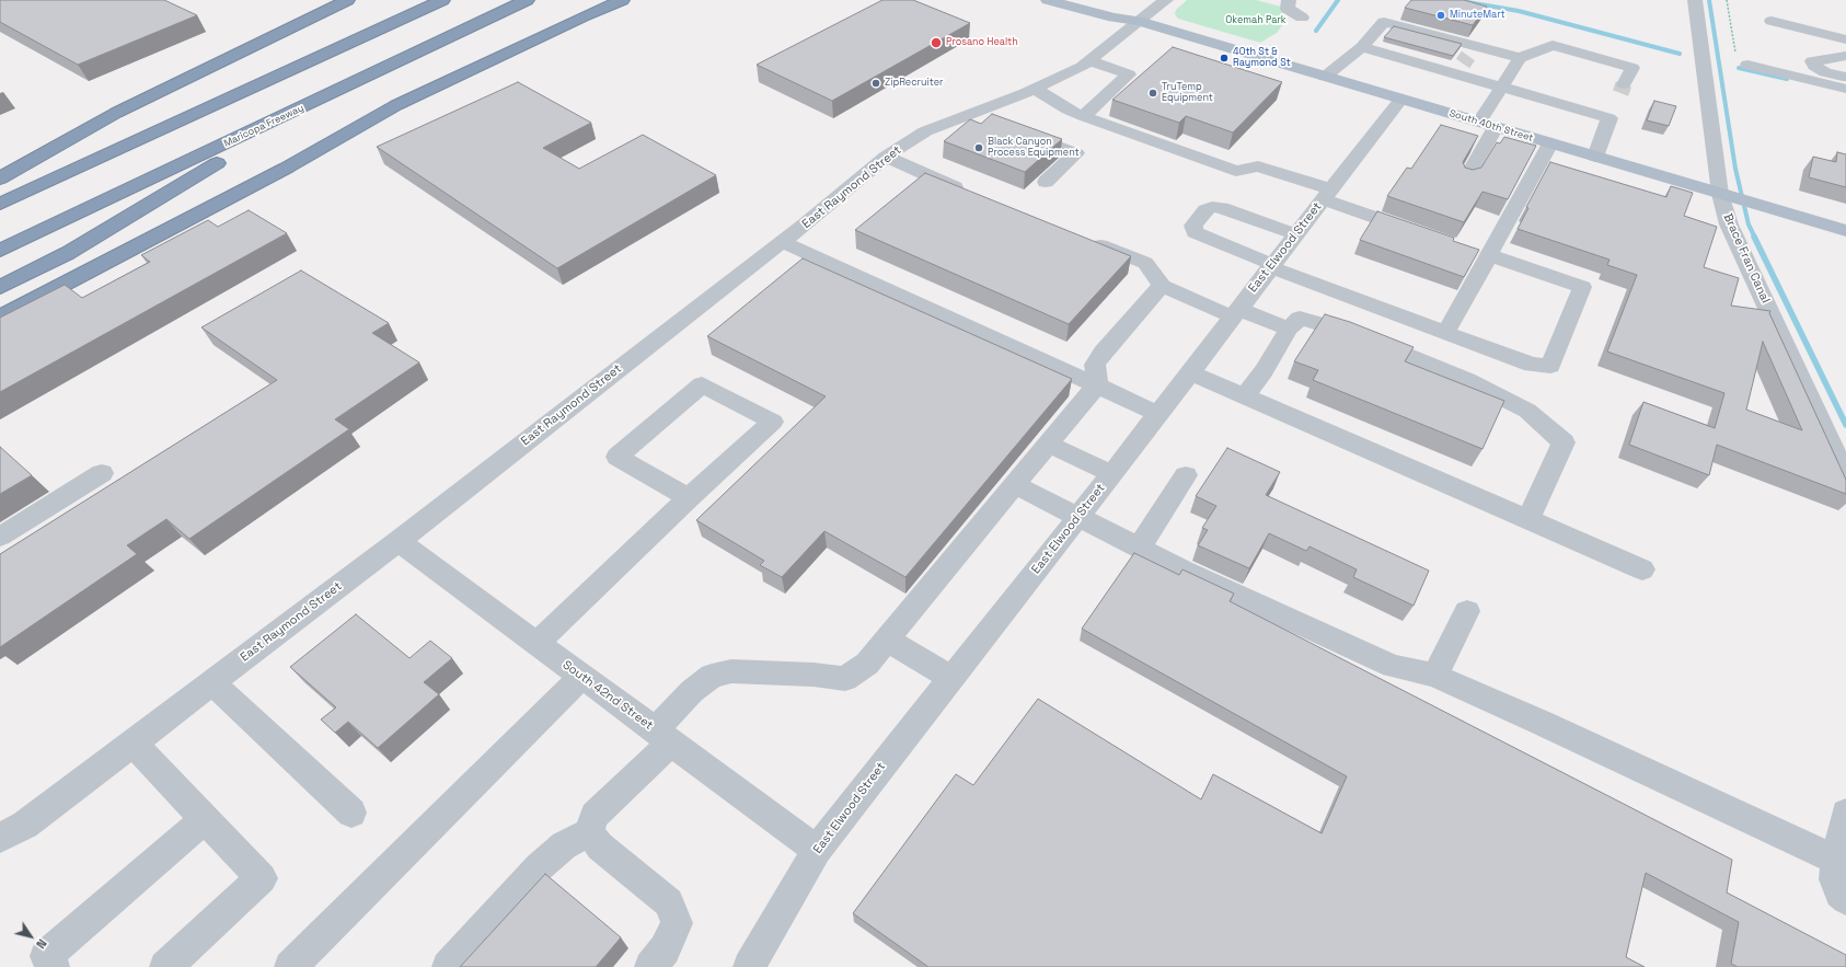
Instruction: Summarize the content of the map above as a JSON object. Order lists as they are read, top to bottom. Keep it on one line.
{"streets":{"highway":["Maricopa Freeway"],"main road":["South 40th Street"],"street":["East Raymond Street","East Elwood Street","Brace Fran Canal","South 42nd Street"]},"crossings":[["South 40th Street","East Raymond Street"],["South 40th Street","East Elwood Street"],["South 40th Street","Brace Fran Canal"],["East Raymond Street","South 42nd Street"],["East Elwood Street","South 42nd Street"]],"parks":["Okemah Park"],"places":["MinuteMart","Prosano Health","40th St & Raymond St","ZipRecruiter","TruTemp Equipment","Black Canyon Process Equipment"],"north":"bottom right"}
